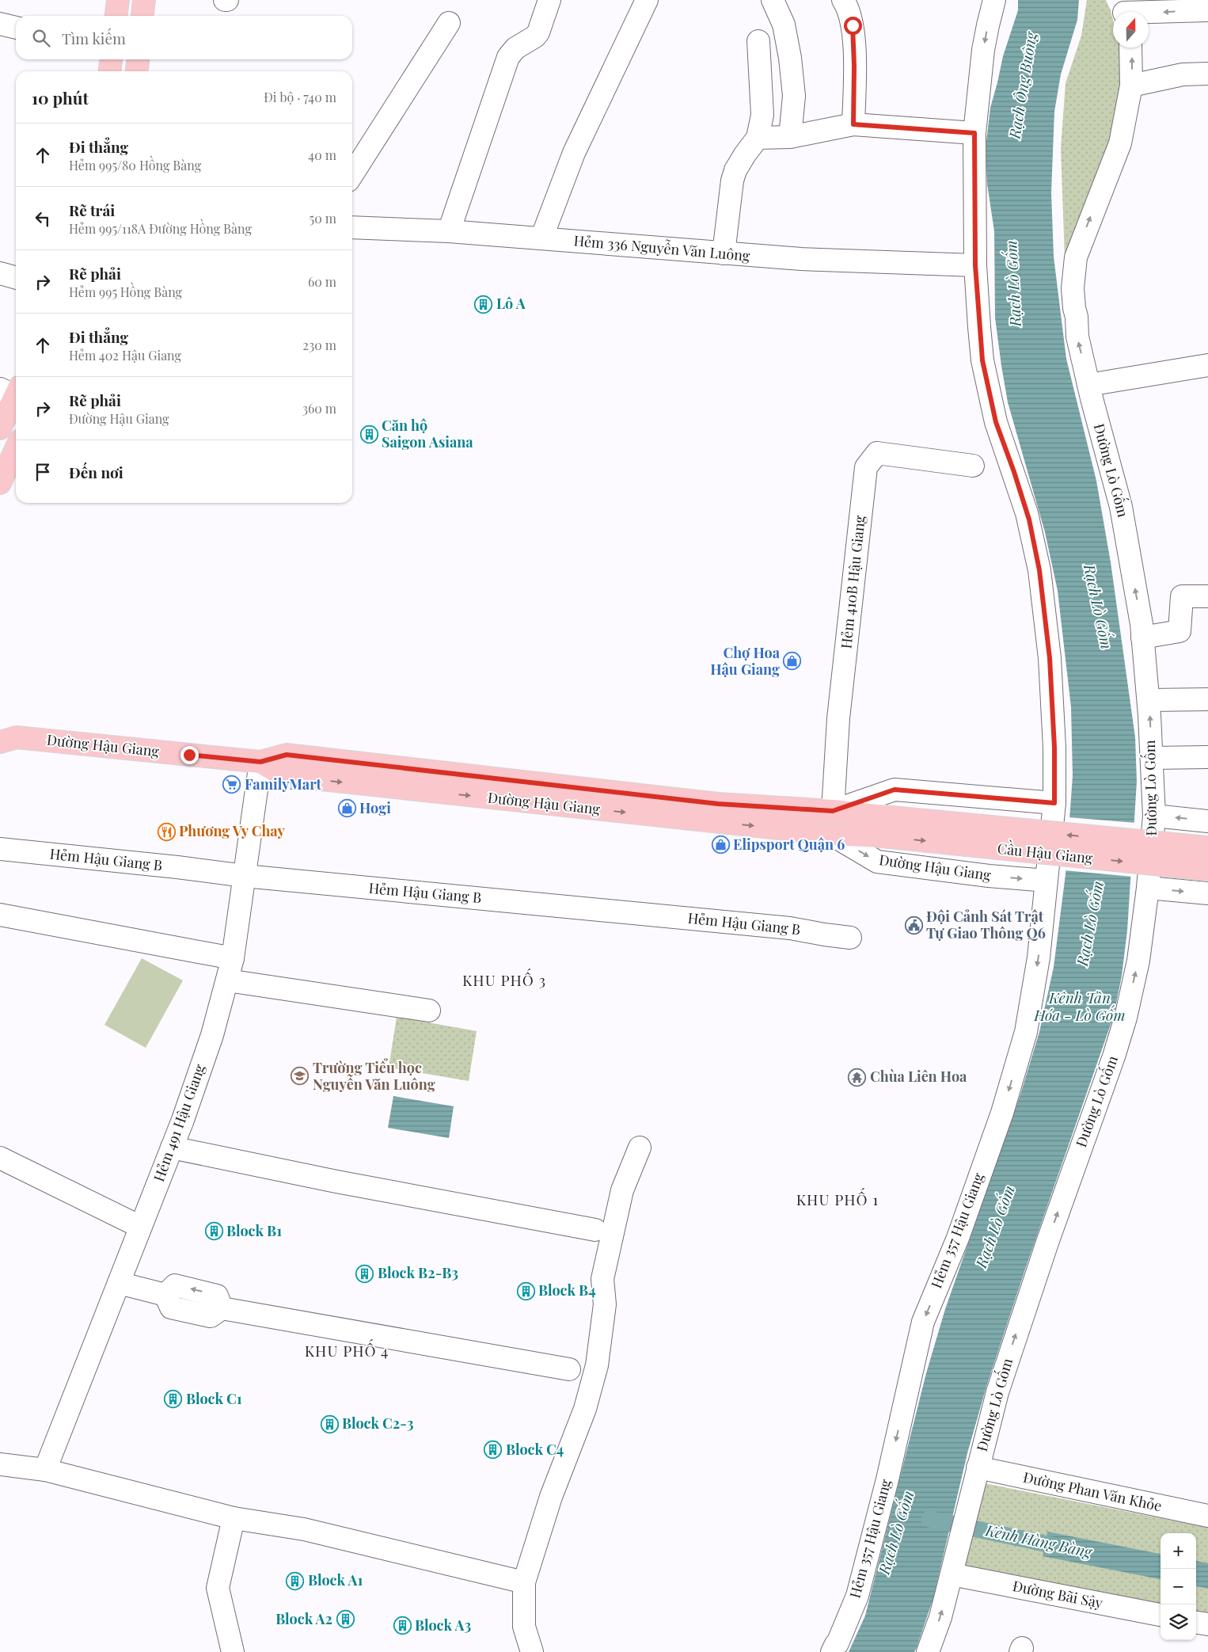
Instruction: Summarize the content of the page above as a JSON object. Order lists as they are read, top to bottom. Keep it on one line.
{"streets":{"main road":["Đường Hậu Giang","Cầu Hậu Giang"],"street":["Hẻm 336 Nguyễn Văn Luông","Đường Lò Gốm","Hẻm 410B Hậu Giang","Hẻm Hậu Giang B","Hẻm 491 Hậu Giang","Hẻm 357 Hậu Giang","Đường Phan Văn Khỏe","Đường Bãi Sậy"]},"crossings":[["Hẻm 336 Nguyễn Văn Luông","Hẻm 357 Hậu Giang"],["Đường Lò Gốm","Đường Phan Văn Khỏe"],["Đường Lò Gốm","Đường Bãi Sậy"],["Hẻm 410B Hậu Giang","Đường Hậu Giang"],["Đường Hậu Giang","Cầu Hậu Giang"],["Đường Hậu Giang","Hẻm 491 Hậu Giang"],["Đường Hậu Giang","Hẻm 357 Hậu Giang"],["Hẻm Hậu Giang B","Hẻm 491 Hậu Giang"]],"one_way":["Đường Lò Gốm","Hẻm 357 Hậu Giang"],"districts":["KHU PHỐ 3","KHU PHỐ 1","KHU PHỐ 4"],"water":["Rạch Ông Buông","Rạch Lò Gốm","Kênh Tân Hóa - Lò Gốm","Kênh Hàng Bàng"],"places":{"building":["Lô A","Căn hộ Saigon Asiana","Block B1","Block B2-B3","Block B4","Block C1","Block C2-3","Block C4","Block A1","Block A2","Block A3"],"shop":["Chợ Hoa Hậu Giang","Hogi","Elipsport Quận 6"],"supermarket":["FamilyMart"],"restaurant":["Phương Vy Chay"],"public building":["Đội Cảnh Sát Trật Tự Giao Thông Q6"],"school or university":["Trường Tiểu học Nguyễn Văn Luông"],"temple":["Chùa Liên Hoa"]},"north":"top","page":{"search":"Tìm kiếm","heading":["10 phút","Đi bộ · 740 m"],"list":[["Đi thẳng","Hẻm 995/80 Hồng Bàng","40 m"],["Rẽ trái","Hẻm 995/118A Đường Hồng Bàng","50 m"],["Rẽ phải","Hẻm 995 Hồng Bàng","60 m"],["Đi thẳng","Hẻm 402 Hậu Giang","230 m"],["Rẽ phải","Đường Hậu Giang","360 m"],"Đến nơi"],"map_buttons":["+","−"]}}
